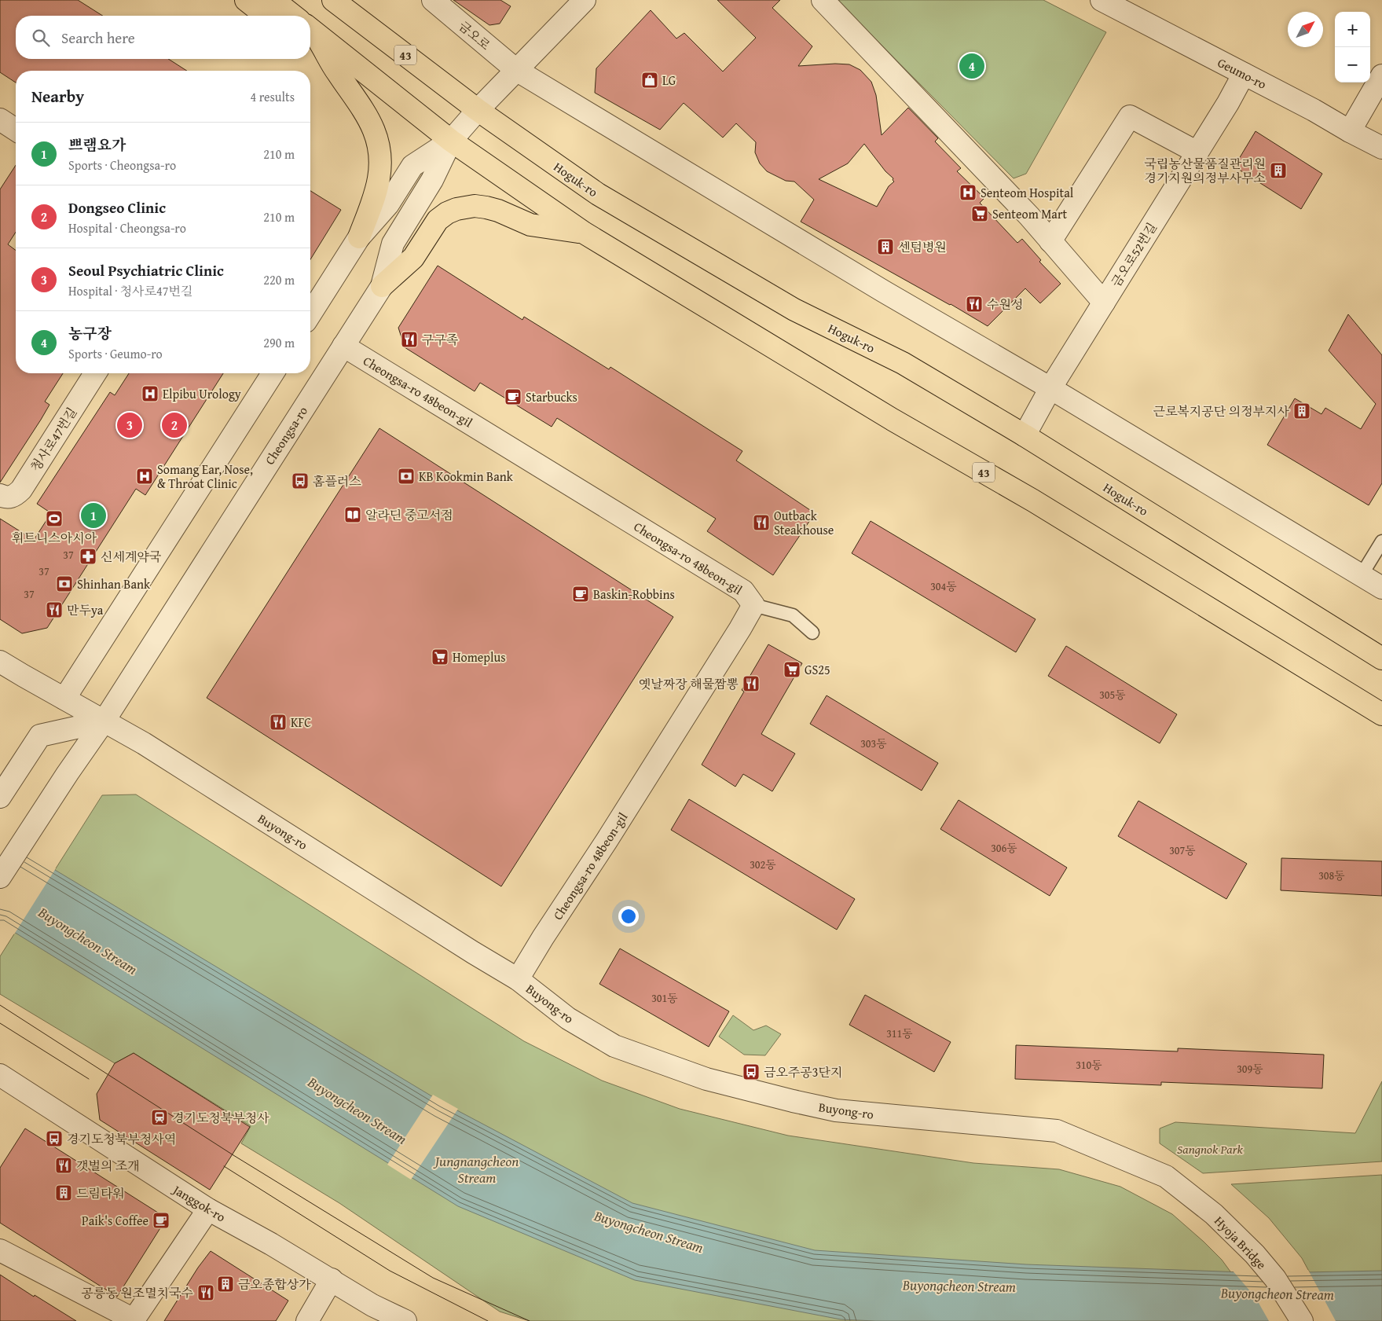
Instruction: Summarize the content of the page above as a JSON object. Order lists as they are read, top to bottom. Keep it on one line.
{"streets":{"main road":["43","Hoguk-ro"],"street":["금오로","Geumo-ro","금오로52번길","Cheongsa-ro 48beon-gil","Cheongsa-ro","청사로47번길","Buyong-ro","Janggok-ro","Hyoja Bridge"]},"crossings":[["금오로","금오로52번길"],["금오로","Cheongsa-ro"],["43","Cheongsa-ro"],["Geumo-ro","금오로52번길"],["Hoguk-ro","금오로52번길"],["Hoguk-ro","Cheongsa-ro"],["Cheongsa-ro 48beon-gil","Cheongsa-ro"],["Cheongsa-ro 48beon-gil","Buyong-ro"],["Cheongsa-ro","Buyong-ro"],["Buyong-ro","Hyoja Bridge"]],"water":["Buyongcheon Stream","Jungnangcheon Stream"],"parks":["Sangnok Park"],"places":{"shop":["LG"],"building":["국립농산물품질관리원 경기지원의정부사무소","센텀병원","근로복지공단 의정부지사","드림타워","금오종합상가"],"hospital":["Senteom Hospital","Elpibu Urology","Somang Ear, Nose, & Throat Clinic"],"supermarket":["Senteom Mart","Homeplus","GS25"],"restaurant":["수원성","구구족","Outback Steakhouse","만두ya","옛날짜장 해물짬뽕","KFC","갯벌의 조개","공릉동 원조멸치국수"],"cafe":["Starbucks","Baskin-Robbins","Paik's Coffee"],"bank":["KB Kookmin Bank","Shinhan Bank"],"bus stop":["홈플러스","금오주공3단지","경기도청북부청사역"],"library":["알라딘 중고서점"],"sports":["휘트니스아시아"],"pharmacy":["신세계약국"],"station":["경기도청북부청사"]},"house_numbers":["37","37","304동","37","305동","303동","306동","307동","302동","308동","301동","311동","310동","309동"],"north":"top right","page":{"map_buttons":["+","−"],"search":"Search here","pins":["4","2","3","1"],"heading":["Nearby","4 results"],"list":[{"mark":"1","name":"쁘램요가","note":"Sports · Cheongsa-ro","value":"210 m"},{"mark":"2","name":"Dongseo Clinic","note":"Hospital · Cheongsa-ro","value":"210 m"},{"mark":"3","name":"Seoul Psychiatric Clinic","note":"Hospital · 청사로47번길","value":"220 m"},{"mark":"4","name":"농구장","note":"Sports · Geumo-ro","value":"290 m"}]}}
